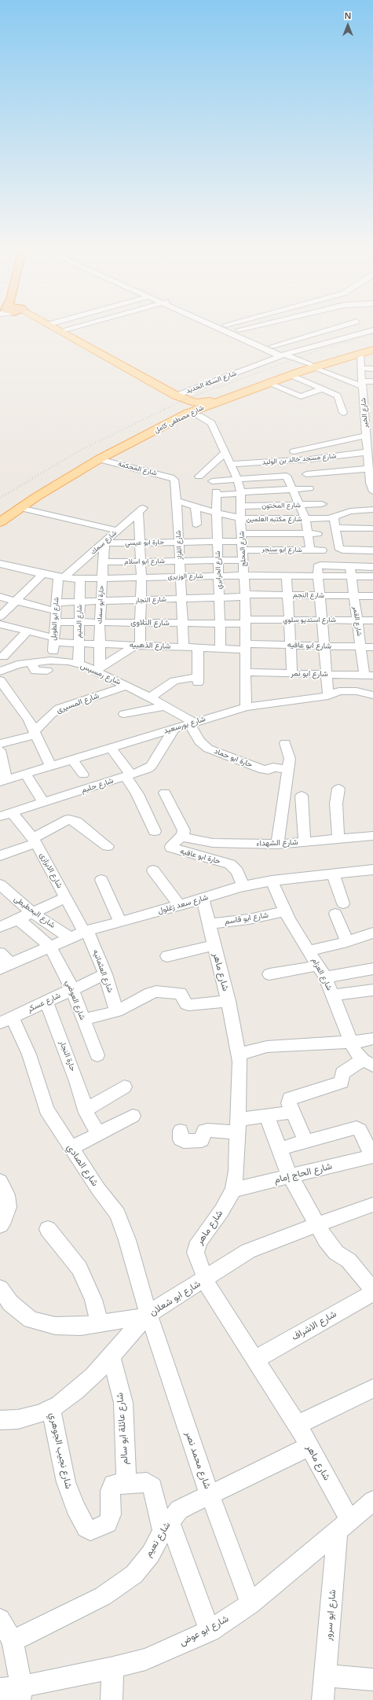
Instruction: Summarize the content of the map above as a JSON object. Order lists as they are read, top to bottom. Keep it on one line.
{"streets":{"main road":["شارع مصطفى كامل"],"street":["شارع السكة الحديد","شارع الخير","شارع مسجد خالد بن الوليد","شارع المحكمة","شارع المختون","شارع مكتبه العلمين","شارع سمك","حارة ابو عيسي","شارع القزاز","شارع المحلج","شارع ابو سنجر","شارع ابو اسلام","شارع الحرايري","شارع الوزيرى","شارع النجم","شارع النجار","حارة ابو سمك","شارع ابو الطويل","شارع استديو سلوي","شارع المتيم","شارع القمر","شارع التلاوى","شارع الذهبيه","شارع ابو عافيه","شارع رمسيس","شارع ابو نمر","شارع المسيرى","شارع بورسعيد","حارة ابو حماد","شارع حليم","شارع الشهداء","حارة ابو عافيه","شارع الابزازى","شارع سعد زغلول","شارع البحطيطى","شارع ابو قاسم","شارع العثمانيه","شارع ماهر","شارع العزام","شارع العوضي","شارع عسكر","حارة النجار","شارع الصادي","شارع الحاج إمام","شارع ابو شعلان","شارع الاشراف","شارع عائلة ابو سالم","شارع نجيب الجوهري","شارع محمد نصر","شارع نعيم","شارع ابو سرور","شارع ابو عوض"]},"crossings":[["شارع الخير","شارع مصطفى كامل"],["شارع الخير","شارع مسجد خالد بن الوليد"],["شارع مصطفى كامل","شارع المحكمة"],["شارع مصطفى كامل","شارع المحلج"],["شارع مسجد خالد بن الوليد","شارع المحلج"],["شارع المحكمة","شارع القزاز"],["شارع المختون","شارع المحلج"],["شارع مكتبه العلمين","شارع القزاز"],["شارع مكتبه العلمين","شارع المحلج"],["شارع مكتبه العلمين","شارع الحرايري"],["شارع سمك","حارة ابو عيسي"],["شارع سمك","شارع الوزيرى"],["شارع سمك","حارة ابو سمك"],["شارع سمك","شارع ابو الطويل"],["حارة ابو عيسي","شارع القزاز"],["حارة ابو عيسي","شارع المحلج"],["حارة ابو عيسي","شارع ابو سنجر"],["حارة ابو عيسي","شارع الحرايري"],["حارة ابو عيسي","حارة ابو سمك"],["شارع القزاز","شارع ابو اسلام"],["شارع القزاز","شارع الوزيرى"],["شارع القزاز","شارع النجار"],["شارع القزاز","شارع التلاوى"],["شارع القزاز","شارع الذهبيه"],["شارع المحلج","شارع ابو سنجر"],["شارع المحلج","شارع ابو اسلام"],["شارع المحلج","شارع الحرايري"],["شارع المحلج","شارع الوزيرى"],["شارع المحلج","شارع النجم"],["شارع المحلج","شارع النجار"],["شارع المحلج","شارع استديو سلوي"],["شارع المحلج","شارع التلاوى"],["شارع المحلج","شارع الذهبيه"],["شارع المحلج","شارع ابو عافيه"],["شارع المحلج","شارع ابو نمر"],["شارع المحلج","شارع بورسعيد"],["شارع ابو اسلام","شارع الحرايري"],["شارع ابو اسلام","حارة ابو سمك"],["شارع الحرايري","شارع الوزيرى"],["شارع الحرايري","شارع النجار"],["شارع الحرايري","شارع التلاوى"],["شارع الحرايري","شارع الذهبيه"],["شارع الوزيرى","حارة ابو سمك"],["شارع الوزيرى","شارع ابو الطويل"],["شارع الوزيرى","شارع المتيم"],["شارع الوزيرى","شارع القمر"],["شارع النجم","شارع النجار"],["شارع النجم","شارع القمر"],["شارع النجار","حارة ابو سمك"],["شارع النجار","شارع ابو الطويل"],["شارع النجار","شارع المتيم"],["حارة ابو سمك","شارع التلاوى"],["حارة ابو سمك","شارع الذهبيه"],["حارة ابو سمك","شارع رمسيس"],["شارع ابو الطويل","شارع التلاوى"],["شارع ابو الطويل","شارع الذهبيه"],["شارع ابو الطويل","شارع رمسيس"],["شارع استديو سلوي","شارع القمر"],["شارع استديو سلوي","شارع التلاوى"],["شارع المتيم","شارع التلاوى"],["شارع المتيم","شارع الذهبيه"],["شارع المتيم","شارع رمسيس"],["شارع القمر","شارع ابو عافيه"],["شارع القمر","شارع ابو نمر"],["شارع الذهبيه","شارع ابو عافيه"],["شارع رمسيس","شارع المسيرى"],["شارع رمسيس","شارع بورسعيد"],["شارع رمسيس","حارة ابو حماد"],["شارع بورسعيد","حارة ابو حماد"],["شارع بورسعيد","شارع حليم"],["شارع حليم","شارع الابزازى"],["شارع الشهداء","حارة ابو عافيه"],["حارة ابو عافيه","شارع سعد زغلول"],["شارع الابزازى","شارع سعد زغلول"],["شارع الابزازى","شارع العثمانيه"],["شارع سعد زغلول","شارع البحطيطى"],["شارع سعد زغلول","شارع العثمانيه"],["شارع سعد زغلول","شارع ماهر"],["شارع سعد زغلول","شارع العزام"],["شارع سعد زغلول","شارع العوضي"],["شارع ابو قاسم","شارع ماهر"],["شارع ابو قاسم","شارع العزام"],["شارع العثمانيه","شارع عسكر"],["شارع ماهر","شارع الحاج إمام"],["شارع ماهر","شارع ابو شعلان"],["شارع ماهر","شارع الاشراف"],["شارع ماهر","شارع نعيم"],["شارع ماهر","شارع ابو سرور"],["شارع ماهر","شارع ابو عوض"],["شارع العوضي","شارع عسكر"],["شارع عسكر","حارة النجار"],["شارع عسكر","شارع الصادي"],["شارع الصادي","شارع ابو شعلان"],["شارع الصادي","شارع محمد نصر"],["شارع ابو شعلان","شارع عائلة ابو سالم"],["شارع ابو شعلان","شارع نجيب الجوهري"],["شارع ابو شعلان","شارع محمد نصر"],["شارع عائلة ابو سالم","شارع نجيب الجوهري"],["شارع نجيب الجوهري","شارع نعيم"],["شارع نجيب الجوهري","شارع ابو عوض"],["شارع محمد نصر","شارع نعيم"],["شارع محمد نصر","شارع ابو عوض"],["شارع ابو سرور","شارع ابو عوض"]],"north":"top"}
